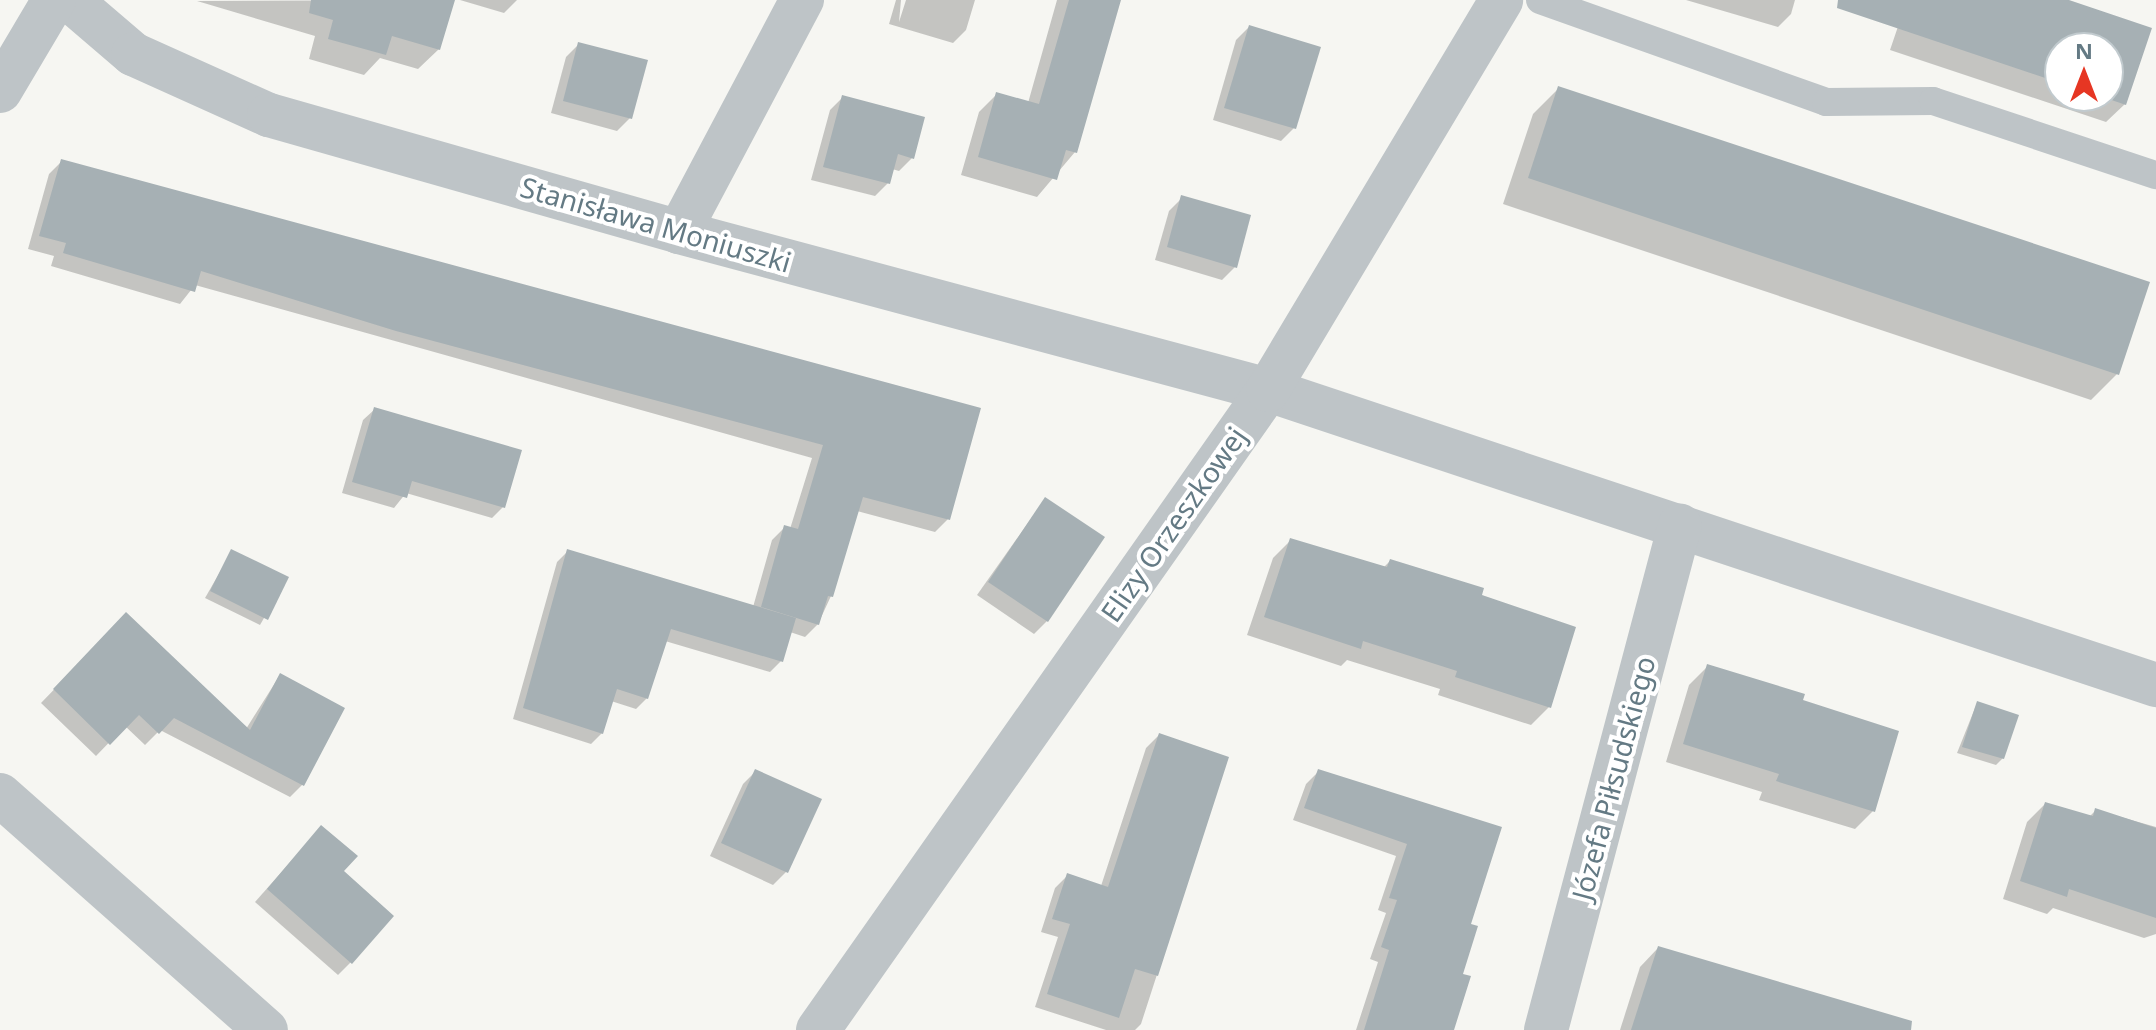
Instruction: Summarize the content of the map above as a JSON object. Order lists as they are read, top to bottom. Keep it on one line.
{"streets":{"street":["Stanisława Moniuszki","Elizy Orzeszkowej","Józefa Piłsudskiego"]},"crossings":[["Stanisława Moniuszki","Elizy Orzeszkowej"]],"north":"top"}
